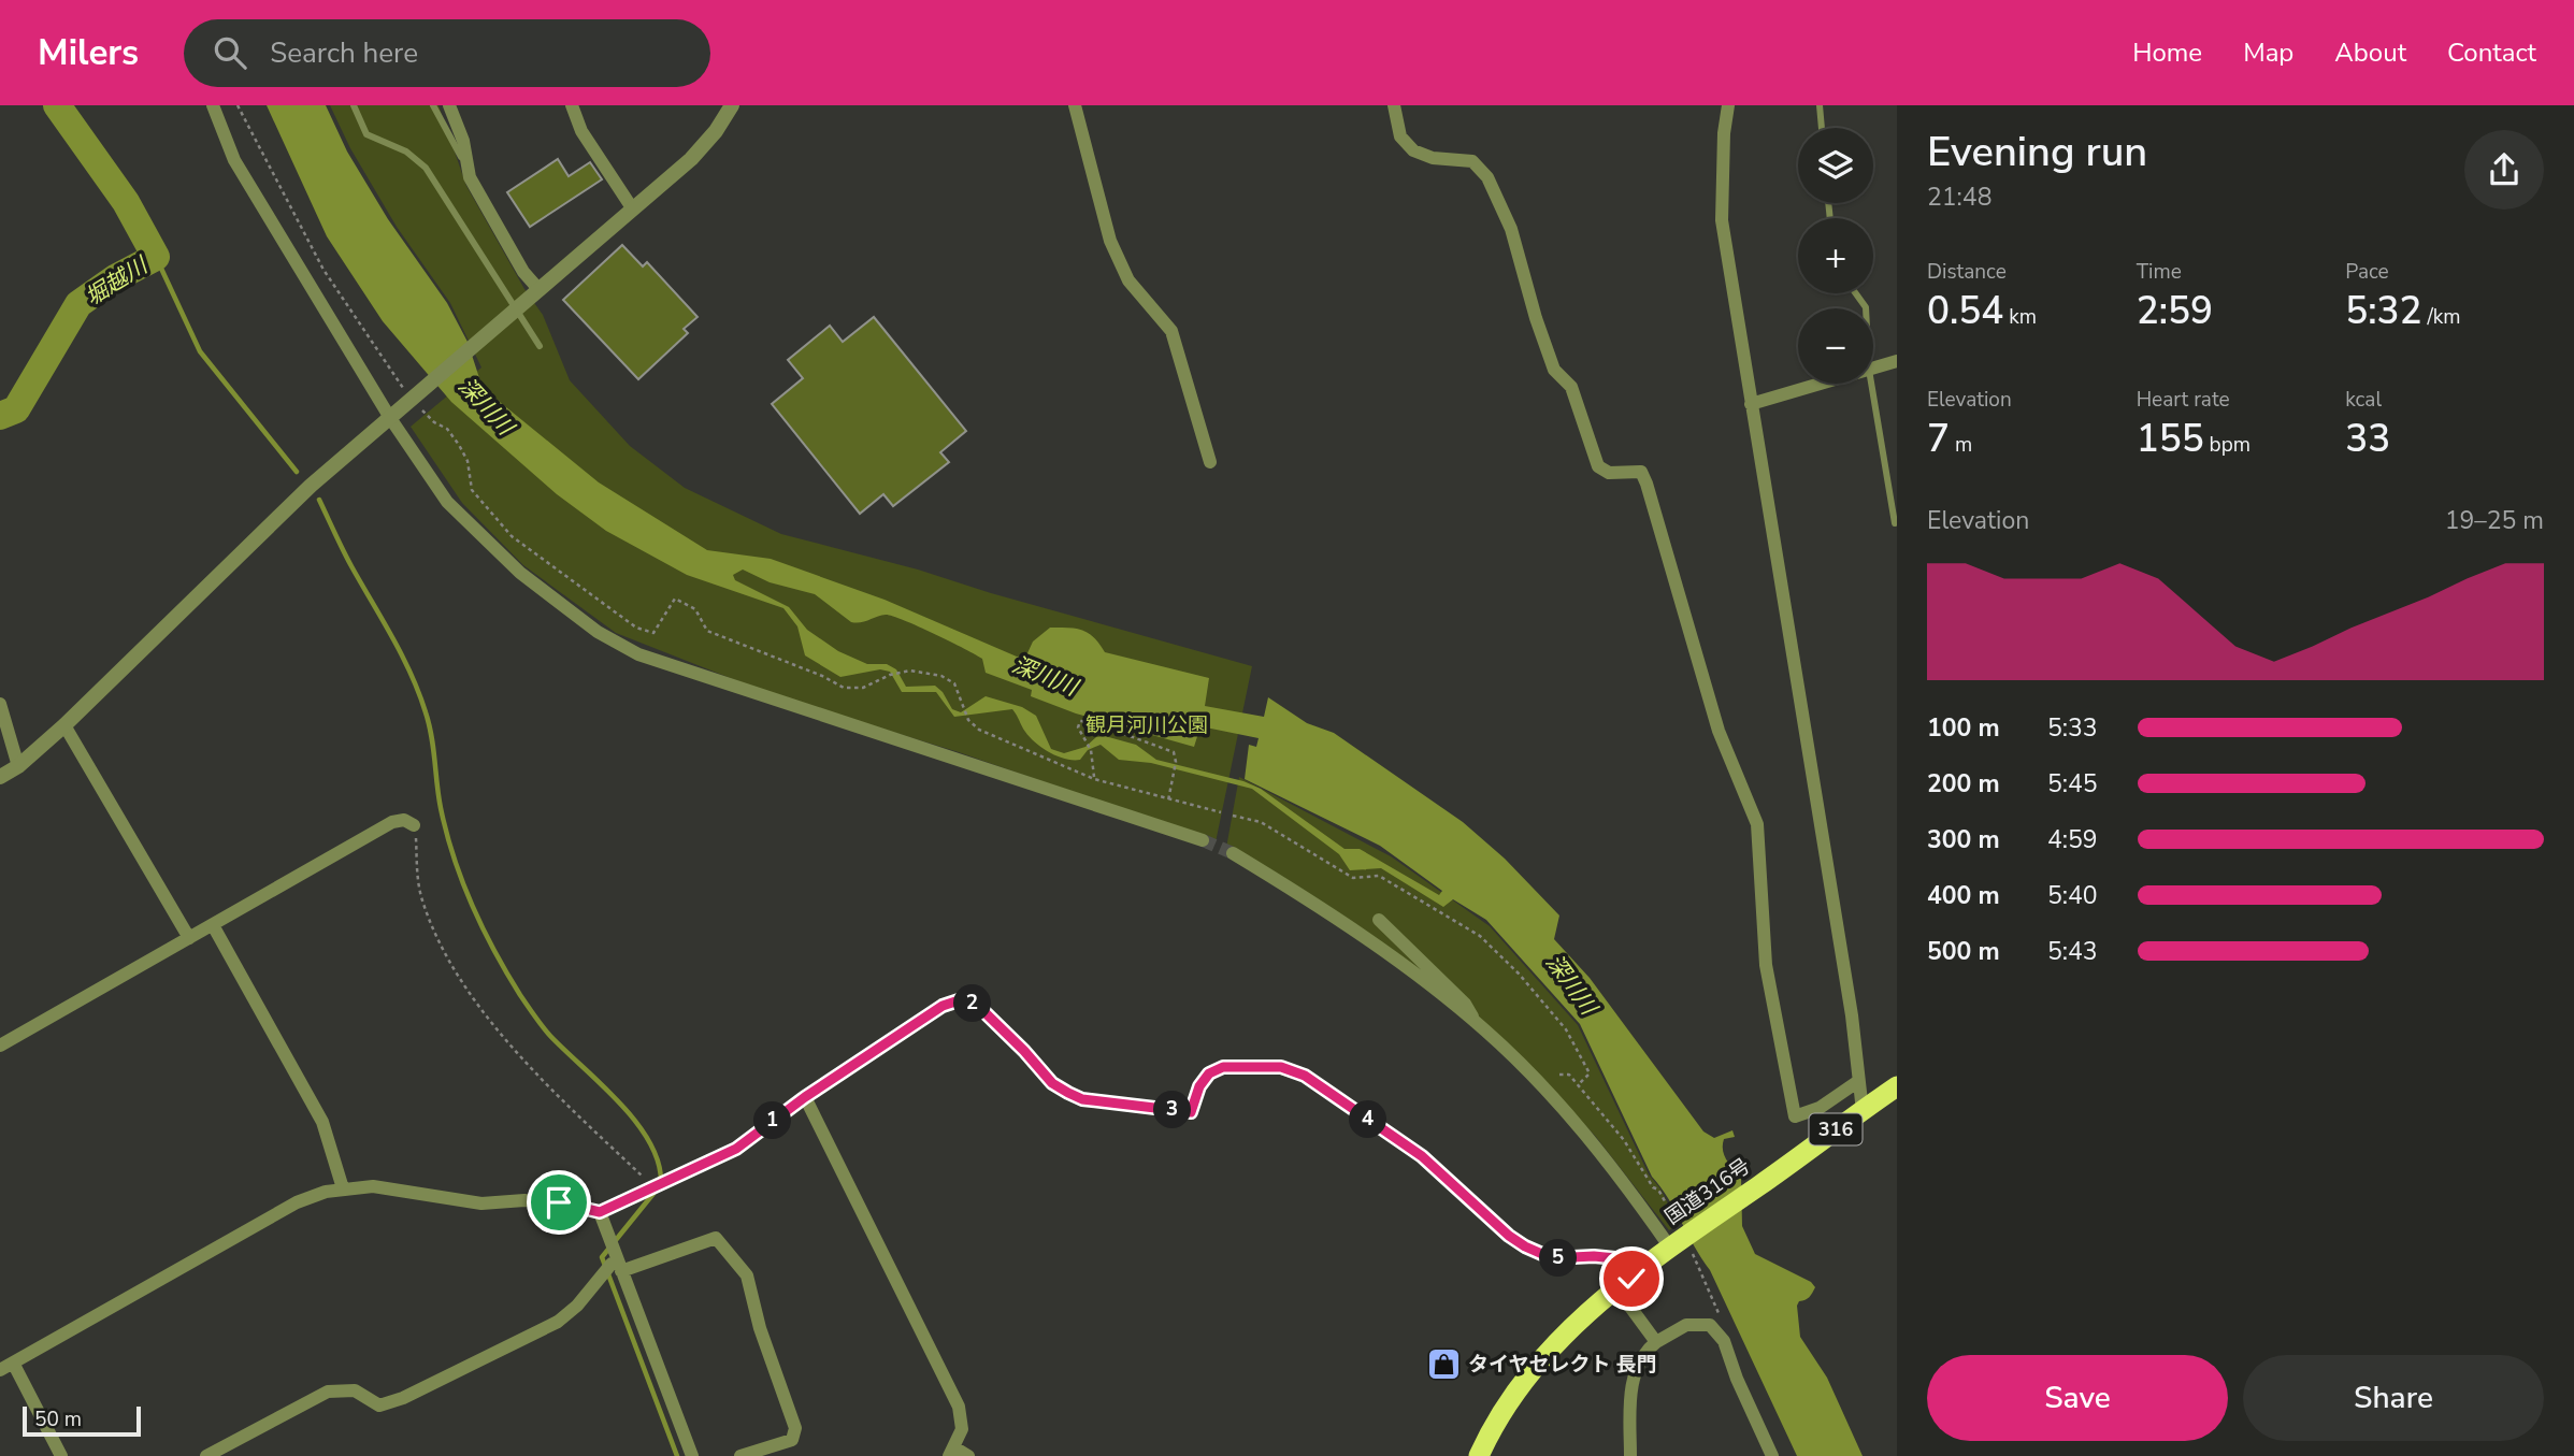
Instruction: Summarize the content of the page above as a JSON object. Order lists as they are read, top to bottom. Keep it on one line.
{"streets":{"highway":["316","国道316号"]},"water":["堀越川","深川川"],"parks":["観月河川公園"],"places":{"shop":["タイヤセレクト 長門"]},"scale_bar":"50 m","page":{"header":"Milers","search":"Search here","nav":["Home","Map","About","Contact"],"heading":["Evening run","21:48"],"map_buttons":["+","−"],"stats":[["Distance","0.54 km"],["Time","2:59"],["Pace","5:32 /km"],["Elevation","7 m"],["Heart rate","155 bpm"],["kcal","33"]],"chart":["Elevation","19–25 m"],"list":[{"name":"100 m","note":"5:33"},{"name":"200 m","note":"5:45"},{"name":"300 m","note":"4:59"},{"name":"400 m","note":"5:40"},{"name":"500 m","note":"5:43"}],"pins":["2","3","4","1","5"],"buttons":["Save","Share"],"scale":"50 m"}}
